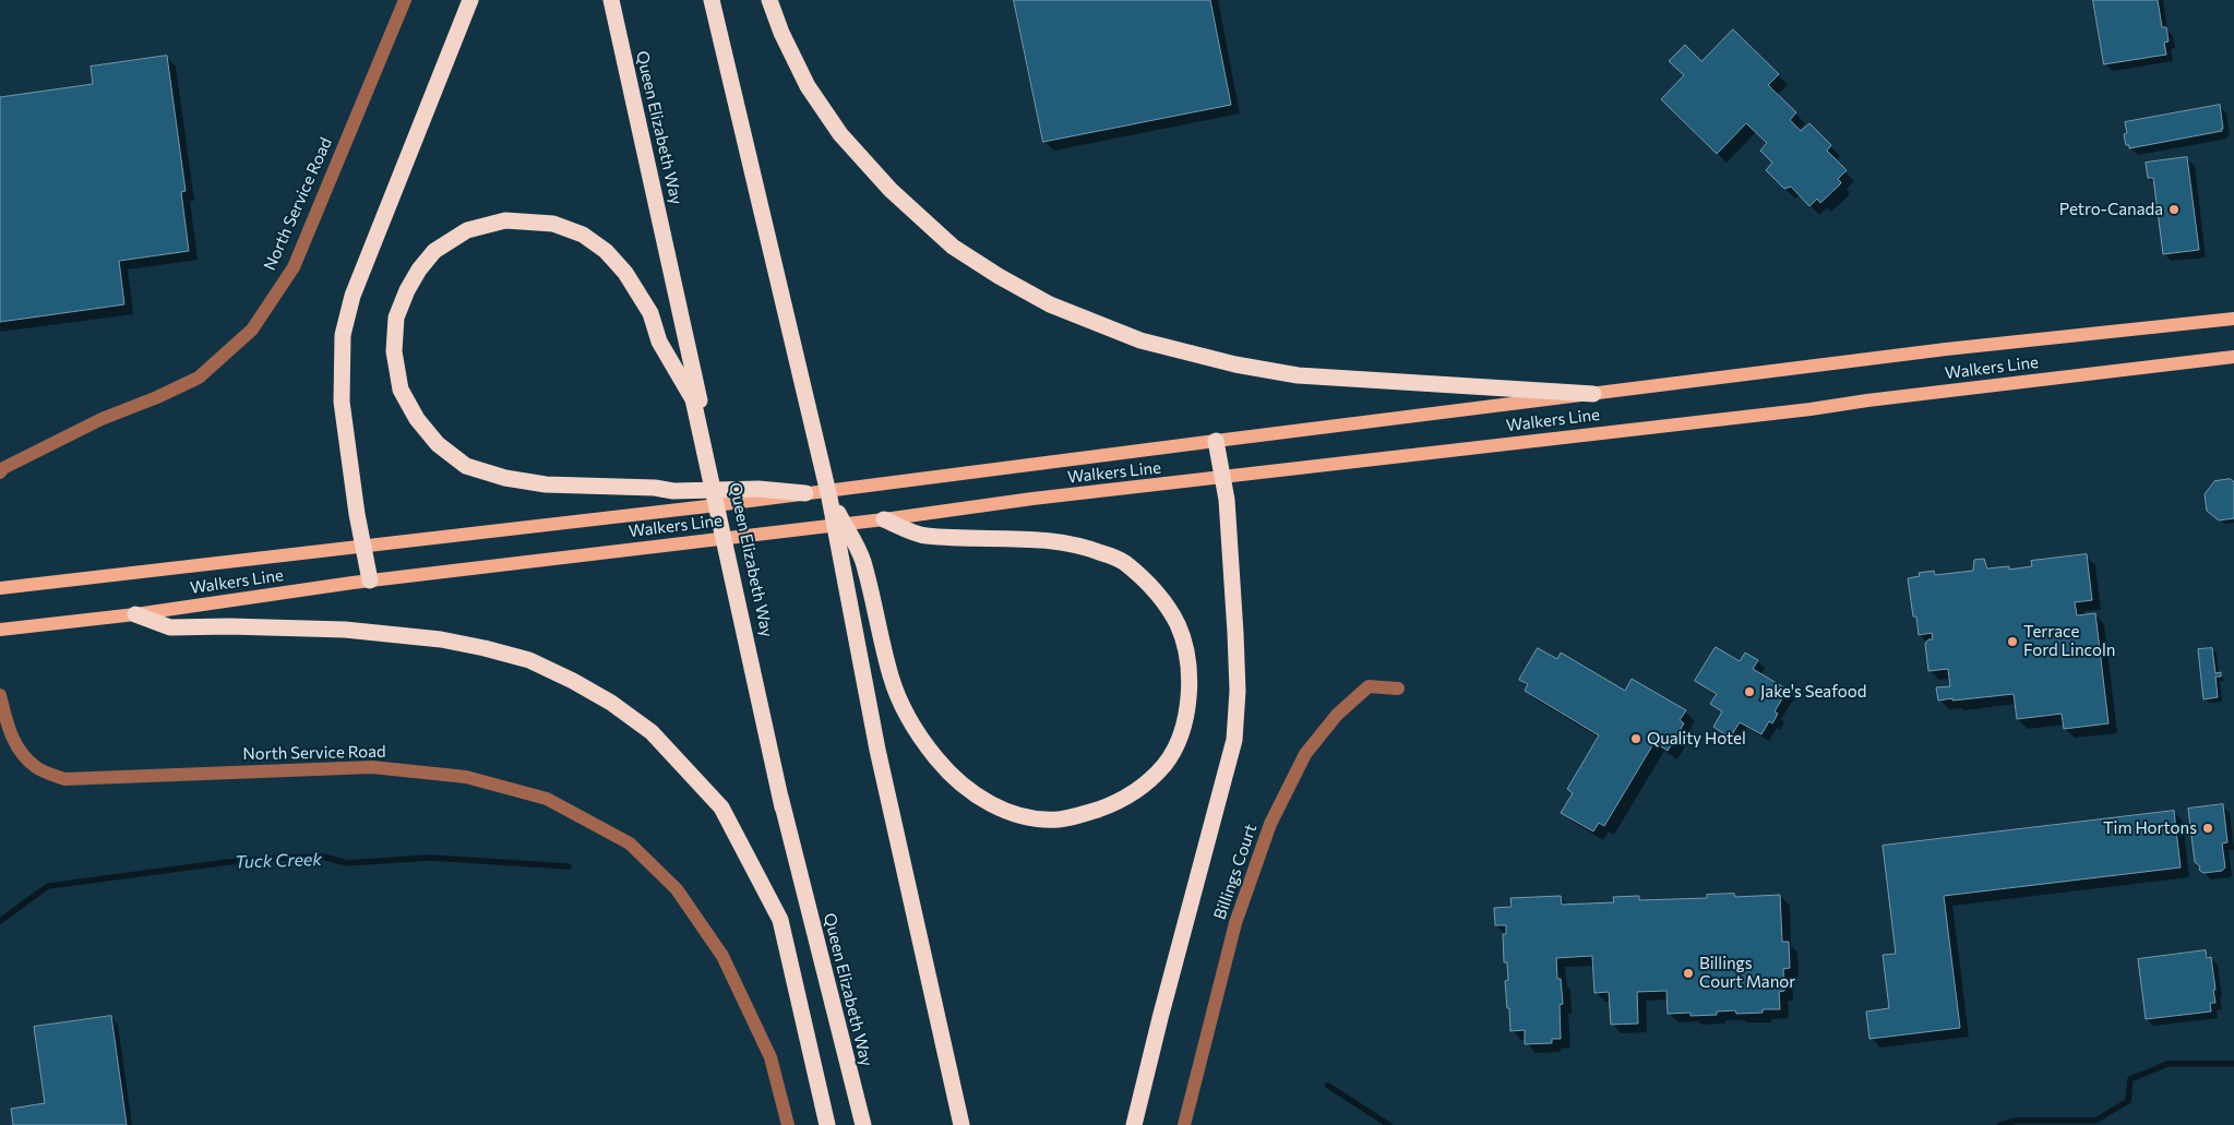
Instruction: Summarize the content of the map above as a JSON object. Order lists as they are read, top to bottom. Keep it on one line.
{"streets":{"highway":["Queen Elizabeth Way"],"main road":["Walkers Line"],"street":["North Service Road","Billings Court"]},"water":["Tuck Creek"],"places":["Petro-Canada","Terrace Ford Lincoln","Jake's Seafood","Quality Hotel","Tim Hortons","Billings Court Manor"]}
